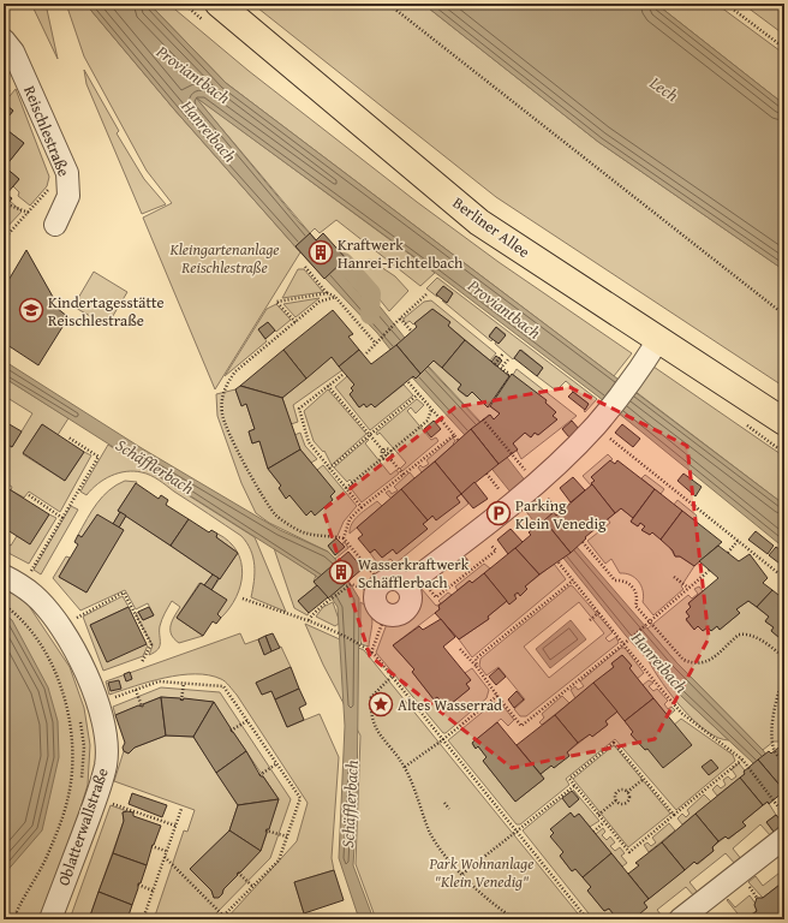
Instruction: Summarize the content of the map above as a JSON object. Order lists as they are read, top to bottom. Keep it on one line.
{"streets":{"main road":["Berliner Allee"],"street":["Reischlestraße","Oblatterwallstraße"]},"water":["Proviantbach","Lech","Hanreibach","Schäfflerbach"],"parks":["Kleingartenanlage Reischlestraße","Park Wohnanlage \"Klein Venedig\""],"places":{"building":["Kraftwerk Hanrei-Fichtelbach","Wasserkraftwerk Schäfflerbach"],"school or university":["Kindertagesstätte Reischlestraße"],"parking":["Parking Klein Venedig"],"place":["Altes Wasserrad"]}}
